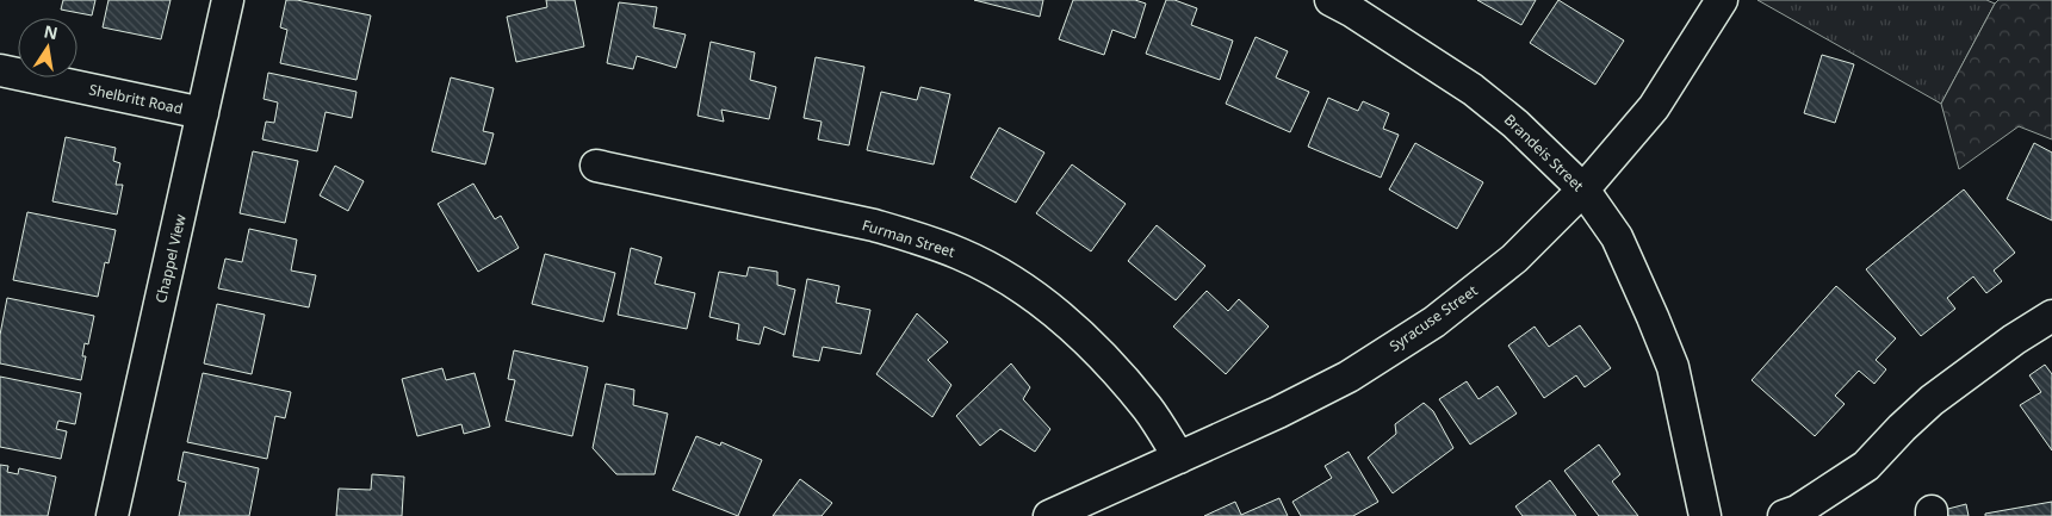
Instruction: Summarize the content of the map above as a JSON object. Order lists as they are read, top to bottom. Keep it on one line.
{"streets":{"street":["Shelbritt Road","Brandeis Street","Furman Street","Chappel View","Syracuse Street"]},"crossings":[["Shelbritt Road","Chappel View"],["Brandeis Street","Syracuse Street"],["Furman Street","Syracuse Street"]],"north":"top"}
